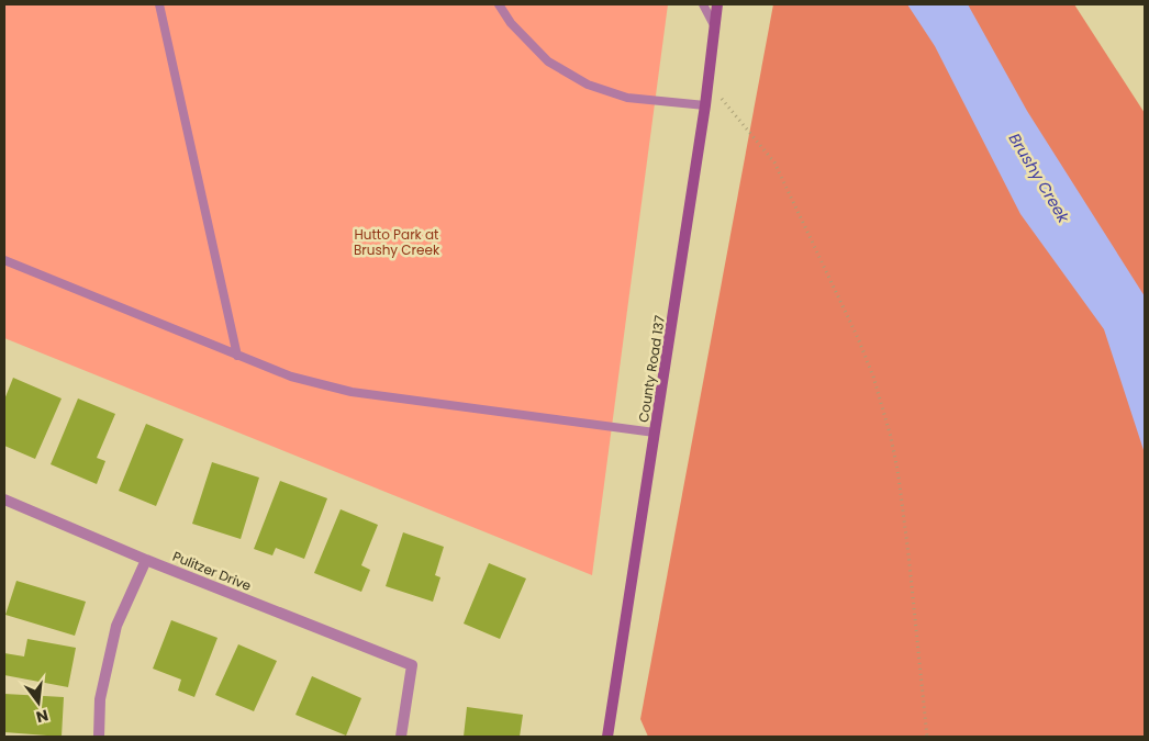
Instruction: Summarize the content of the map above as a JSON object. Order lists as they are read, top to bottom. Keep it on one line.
{"streets":{"street":["County Road 137","Pulitzer Drive"]},"water":["Brushy Creek"],"parks":["Hutto Park at Brushy Creek"],"north":"bottom"}
